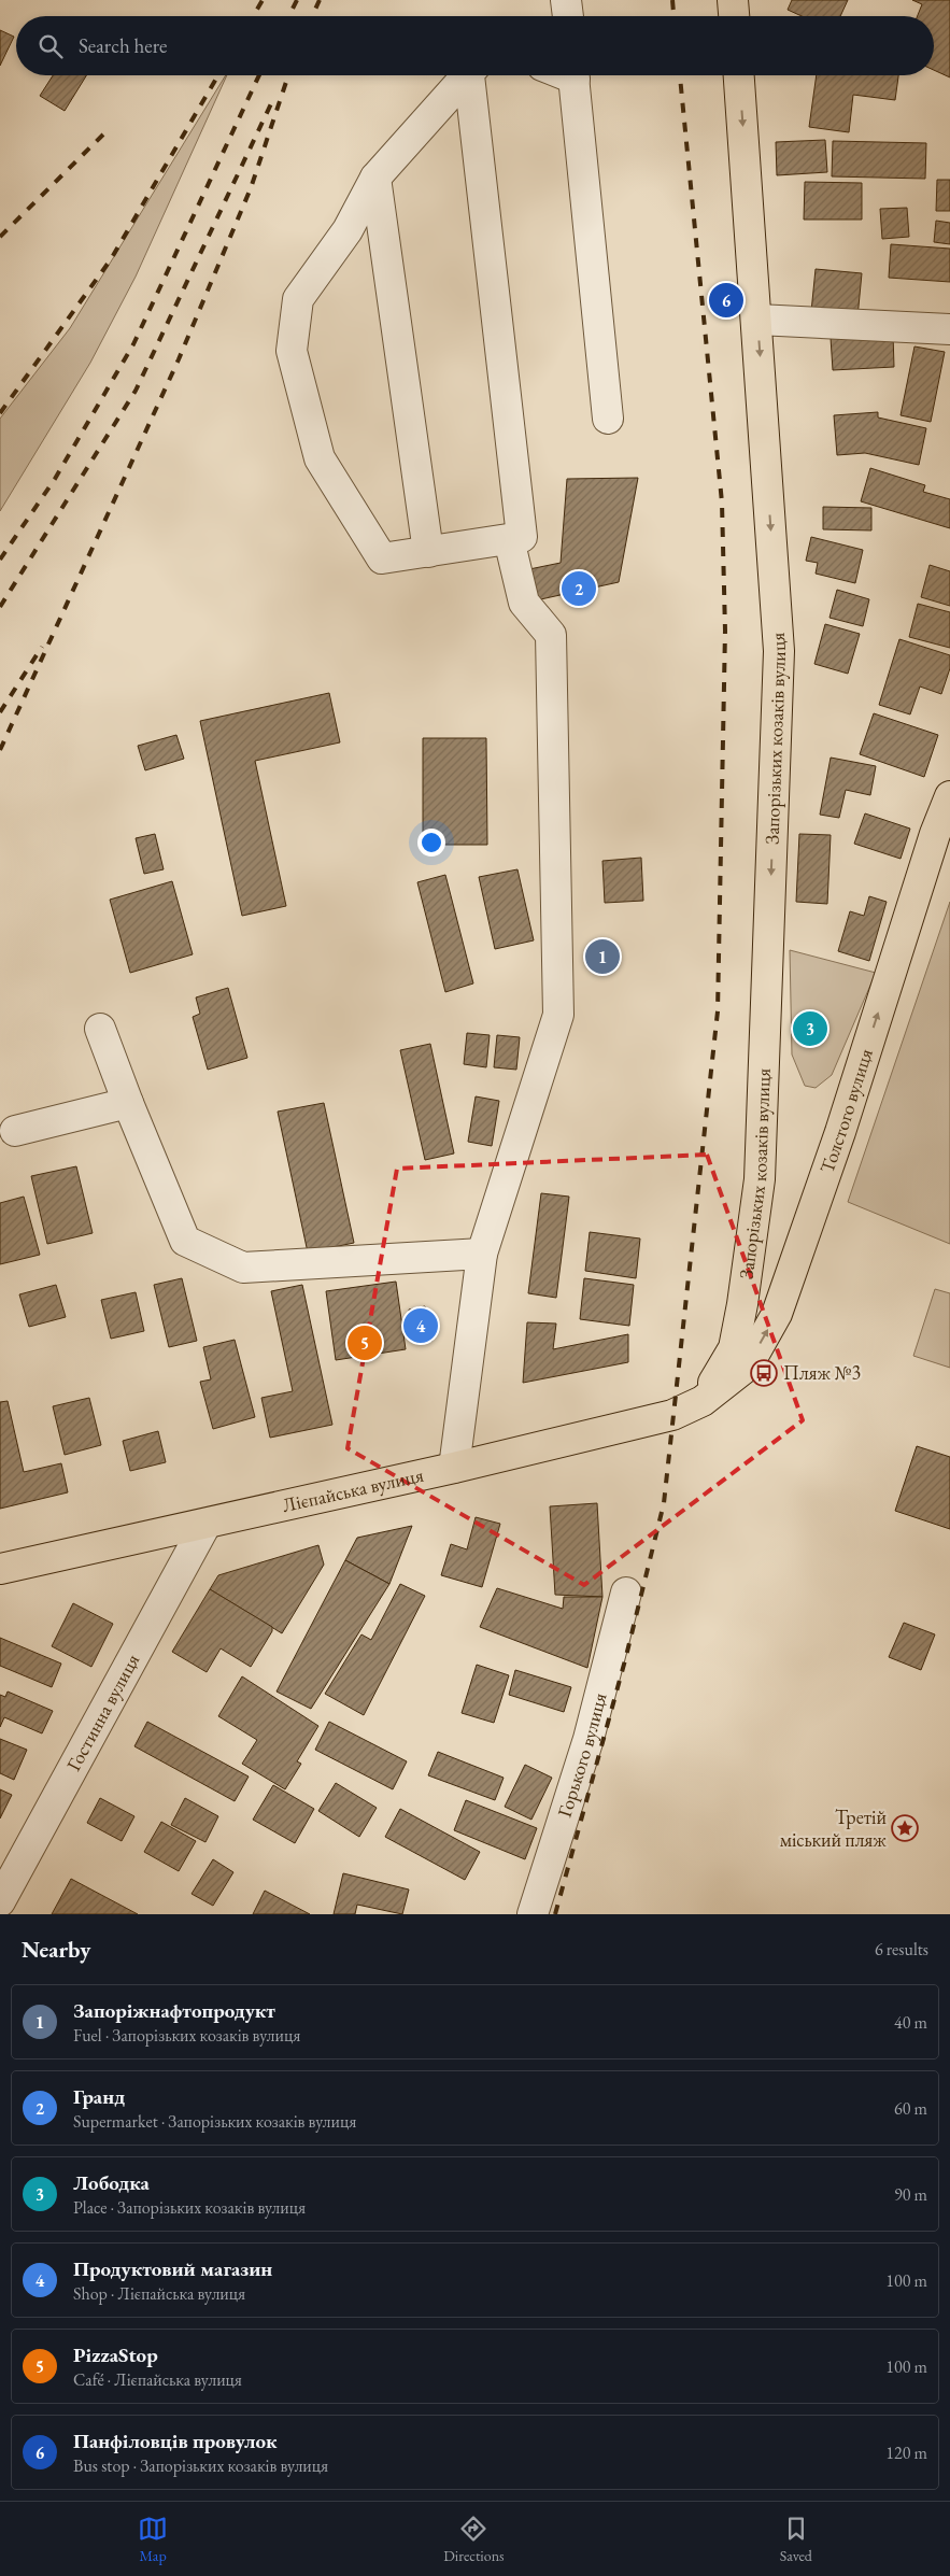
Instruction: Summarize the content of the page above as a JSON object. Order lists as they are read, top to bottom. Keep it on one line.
{"streets":{"main road":["Запорізьких козаків вулиця","Толстого вулиця","Лієпайська вулиця"],"street":["Гостинна вулиця","Горького вулиця"]},"crossings":[["Запорізьких козаків вулиця","Толстого вулиця"],["Запорізьких козаків вулиця","Лієпайська вулиця"],["Толстого вулиця","Лієпайська вулиця"],["Лієпайська вулиця","Гостинна вулиця"]],"one_way":["Запорізьких козаків вулиця","Толстого вулиця"],"places":{"bus stop":["Пляж №3"],"place":["Третій міський пляж"]},"page":{"search":"Search here","pins":["6","2","1","3","4","5"],"heading":["Nearby","6 results"],"list":[{"mark":"1","name":"Запоріжнафтопродукт","note":"Fuel · Запорізьких козаків вулиця","value":"40 m"},{"mark":"2","name":"Гранд","note":"Supermarket · Запорізьких козаків вулиця","value":"60 m"},{"mark":"3","name":"Лободка","note":"Place · Запорізьких козаків вулиця","value":"90 m"},{"mark":"4","name":"Продуктовий магазин","note":"Shop · Лієпайська вулиця","value":"100 m"},{"mark":"5","name":"PizzaStop","note":"Café · Лієпайська вулиця","value":"100 m"},{"mark":"6","name":"Панфіловців провулок","note":"Bus stop · Запорізьких козаків вулиця","value":"120 m"}],"nav":["Map","Directions","Saved"]}}
